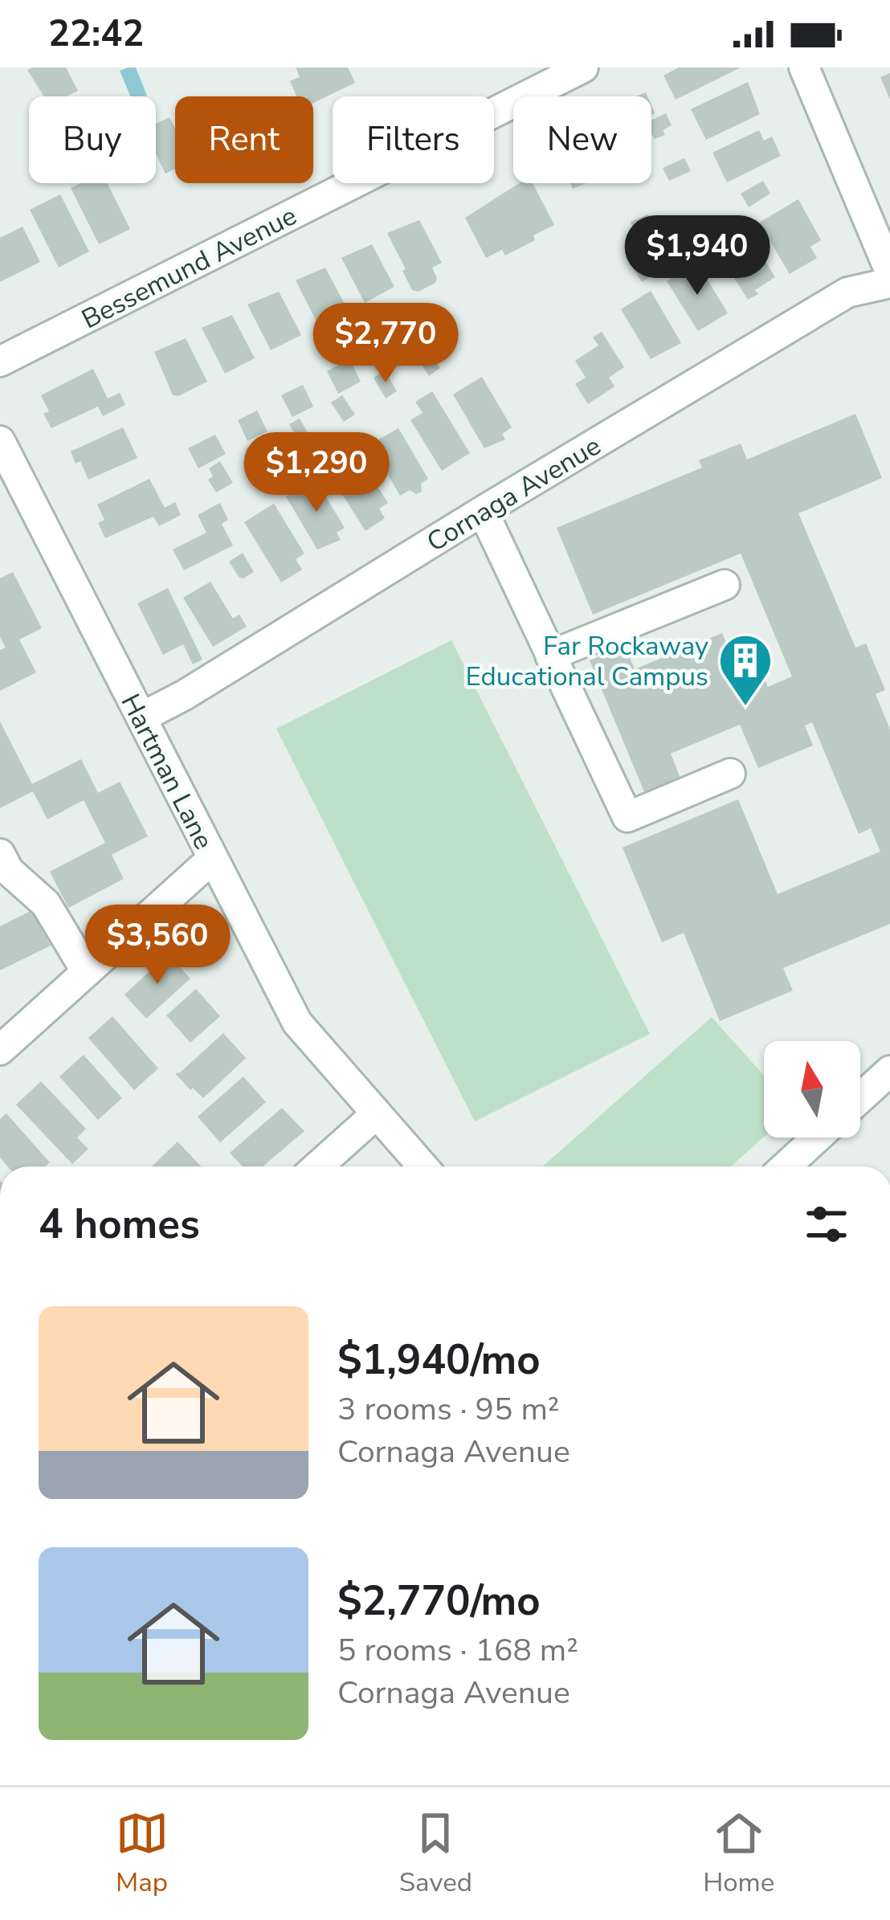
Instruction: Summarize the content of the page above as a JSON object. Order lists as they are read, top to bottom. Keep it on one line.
{"streets":{"street":["Bessemund Avenue","Cornaga Avenue","Hartman Lane"]},"crossings":[["Cornaga Avenue","Hartman Lane"]],"places":{"building":["Far Rockaway Educational Campus"]},"north":"top","page":{"status":"22:42","chip":["Buy","Rent","Filters","New"],"price":["$1,940","$2,770","$1,290","$3,560"],"heading":"4 homes","list":[{"name":"$1,940/mo","note":"3 rooms · 95 m² · Cornaga Avenue"},{"name":"$2,770/mo","note":"5 rooms · 168 m² · Cornaga Avenue"}],"tabs":["Map","Saved","Home"]}}
